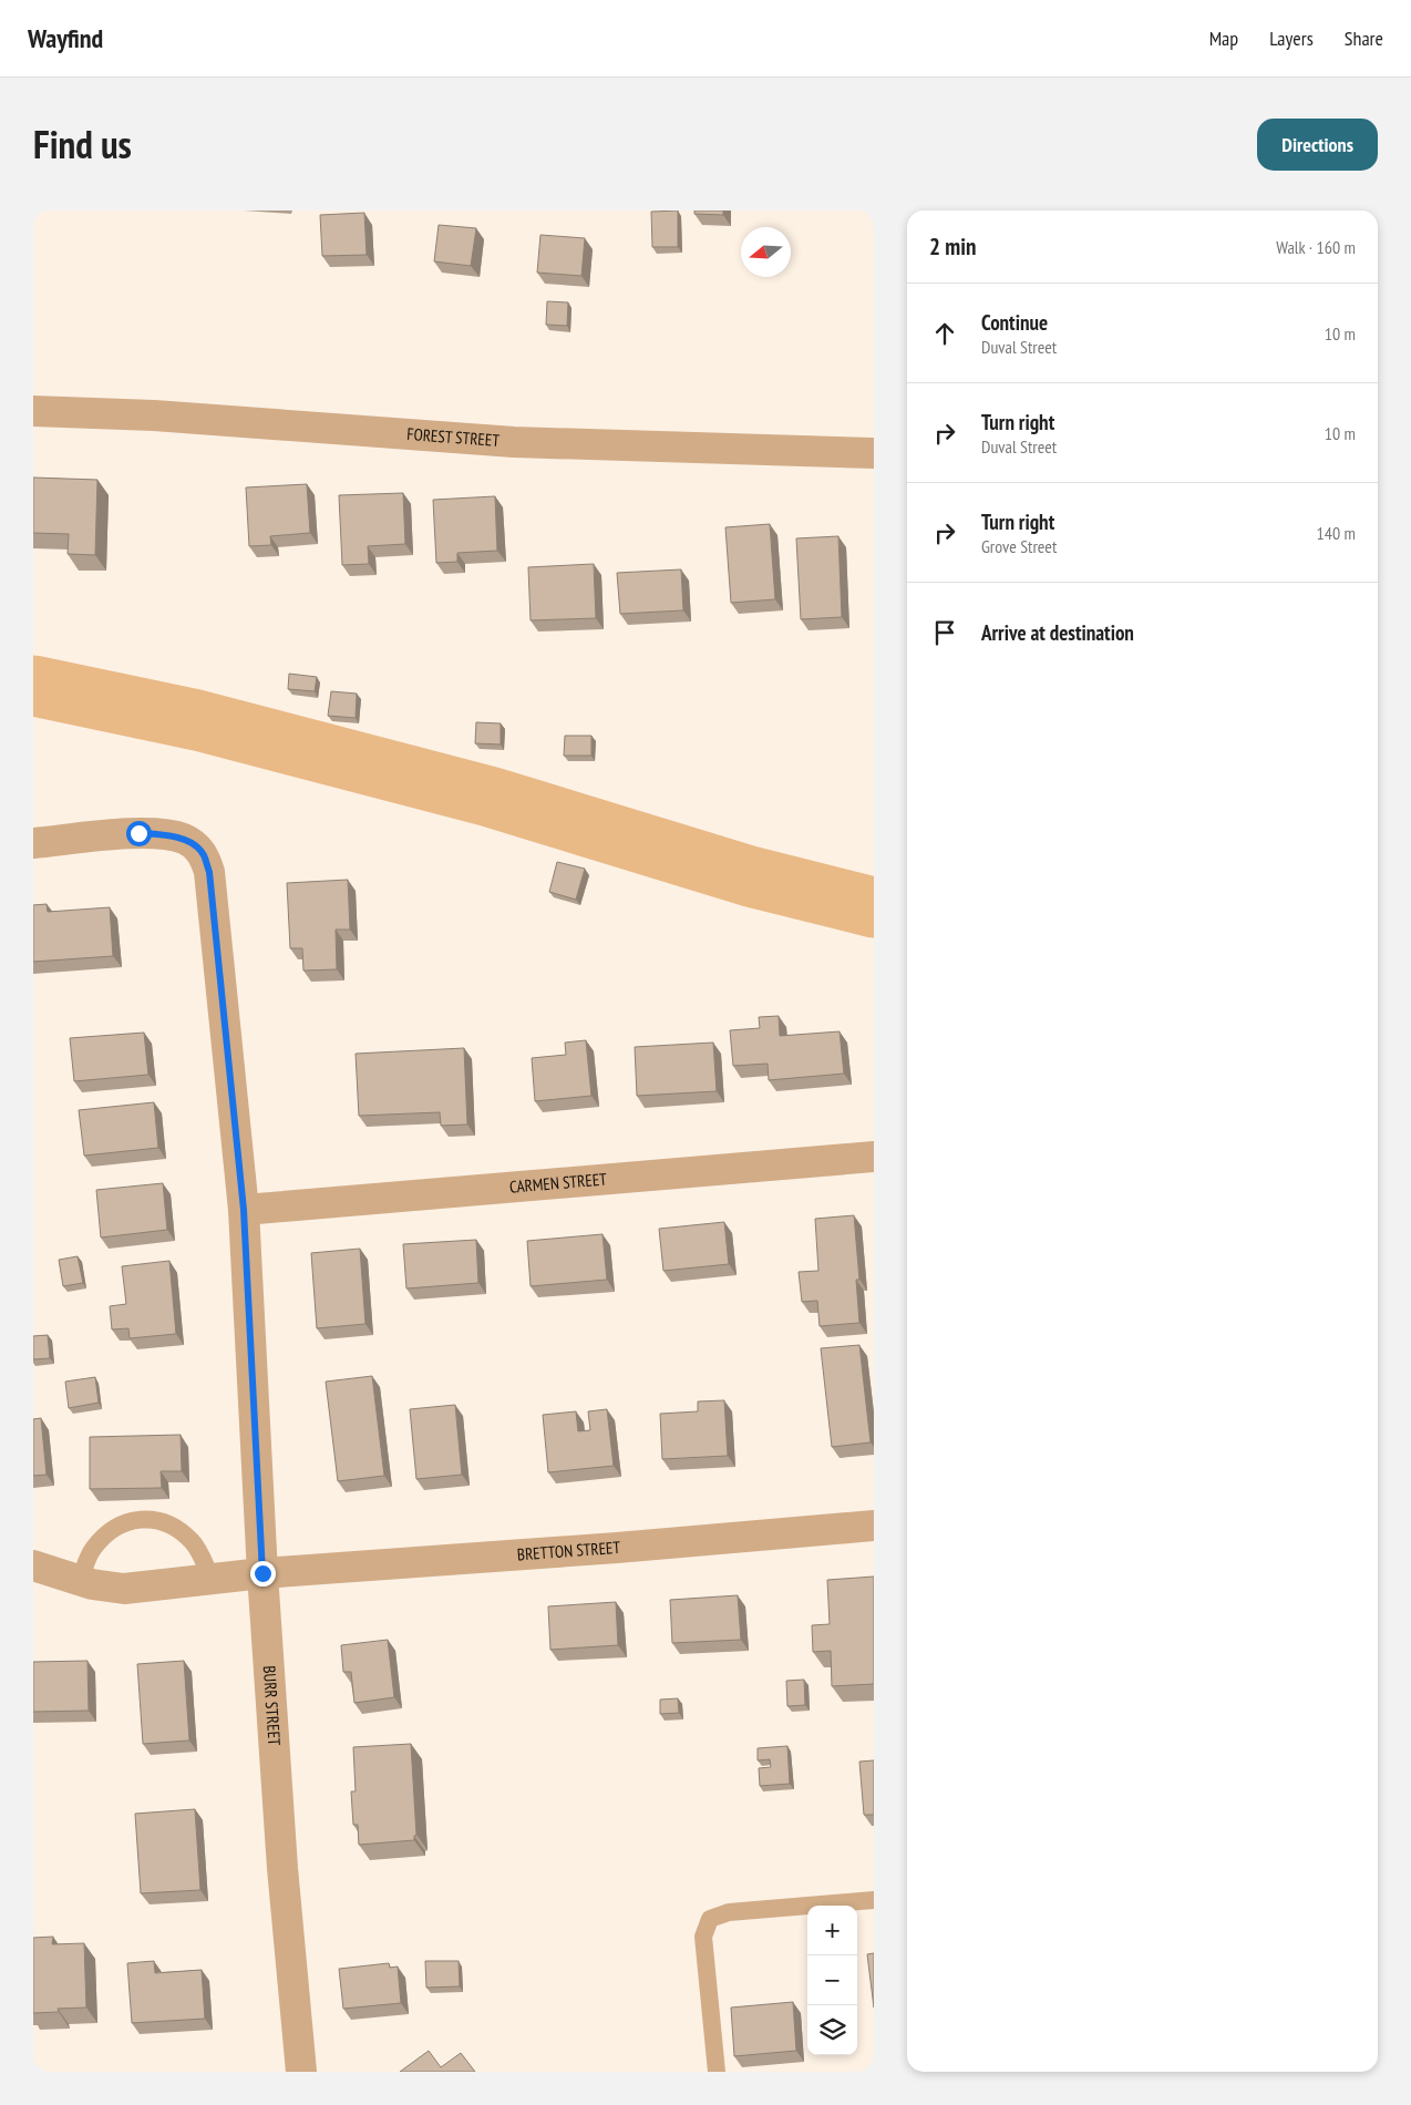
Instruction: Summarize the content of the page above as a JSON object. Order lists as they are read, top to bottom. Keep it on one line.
{"streets":{"street":["FOREST STREET","CARMEN STREET","BRETTON STREET","BURR STREET"]},"crossings":[["CARMEN STREET","BURR STREET"],["BRETTON STREET","BURR STREET"]],"north":"left","page":{"header":"Wayfind","nav":["Map","Layers","Share"],"title":"Find us","buttons":"Directions","heading":["2 min","Walk · 160 m"],"list":[["Continue","Duval Street","10 m"],["Turn right","Duval Street","10 m"],["Turn right","Grove Street","140 m"],"Arrive at destination"],"map_buttons":["+","−"]}}
